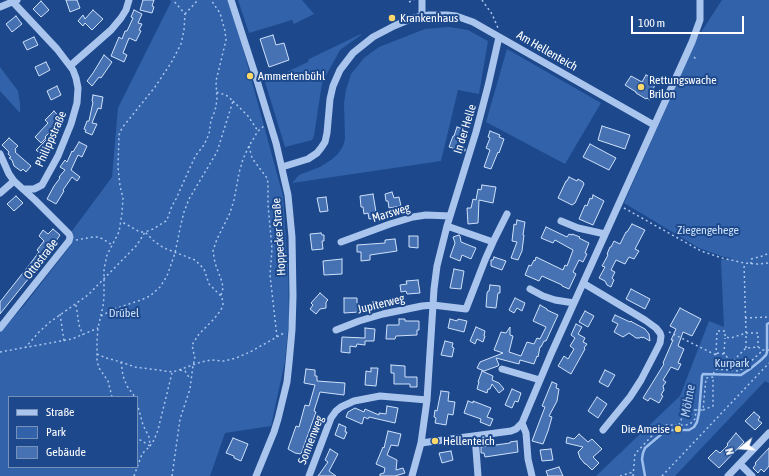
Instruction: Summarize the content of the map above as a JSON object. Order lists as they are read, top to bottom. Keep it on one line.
{"streets":{"street":["Am Hellenteich","In der Helle","Philippstraße","Marsweg","Hoppecker Straße","Ottostraße","Jupiterweg","Sonnenweg"]},"crossings":[["Am Hellenteich","In der Helle"],["Am Hellenteich","Hoppecker Straße"],["In der Helle","Marsweg"],["In der Helle","Jupiterweg"],["In der Helle","Sonnenweg"],["Philippstraße","Ottostraße"]],"water":["Möhne"],"parks":["Ziegengehege","Drübel","Kurpark"],"places":["Krankenhaus","Ammertenbühl","Rettungswache Brilon","Die Ameise","Hellenteich"],"legend":["Straße","Park","Gebäude"],"scale_bar":"100 m","north":"left"}
